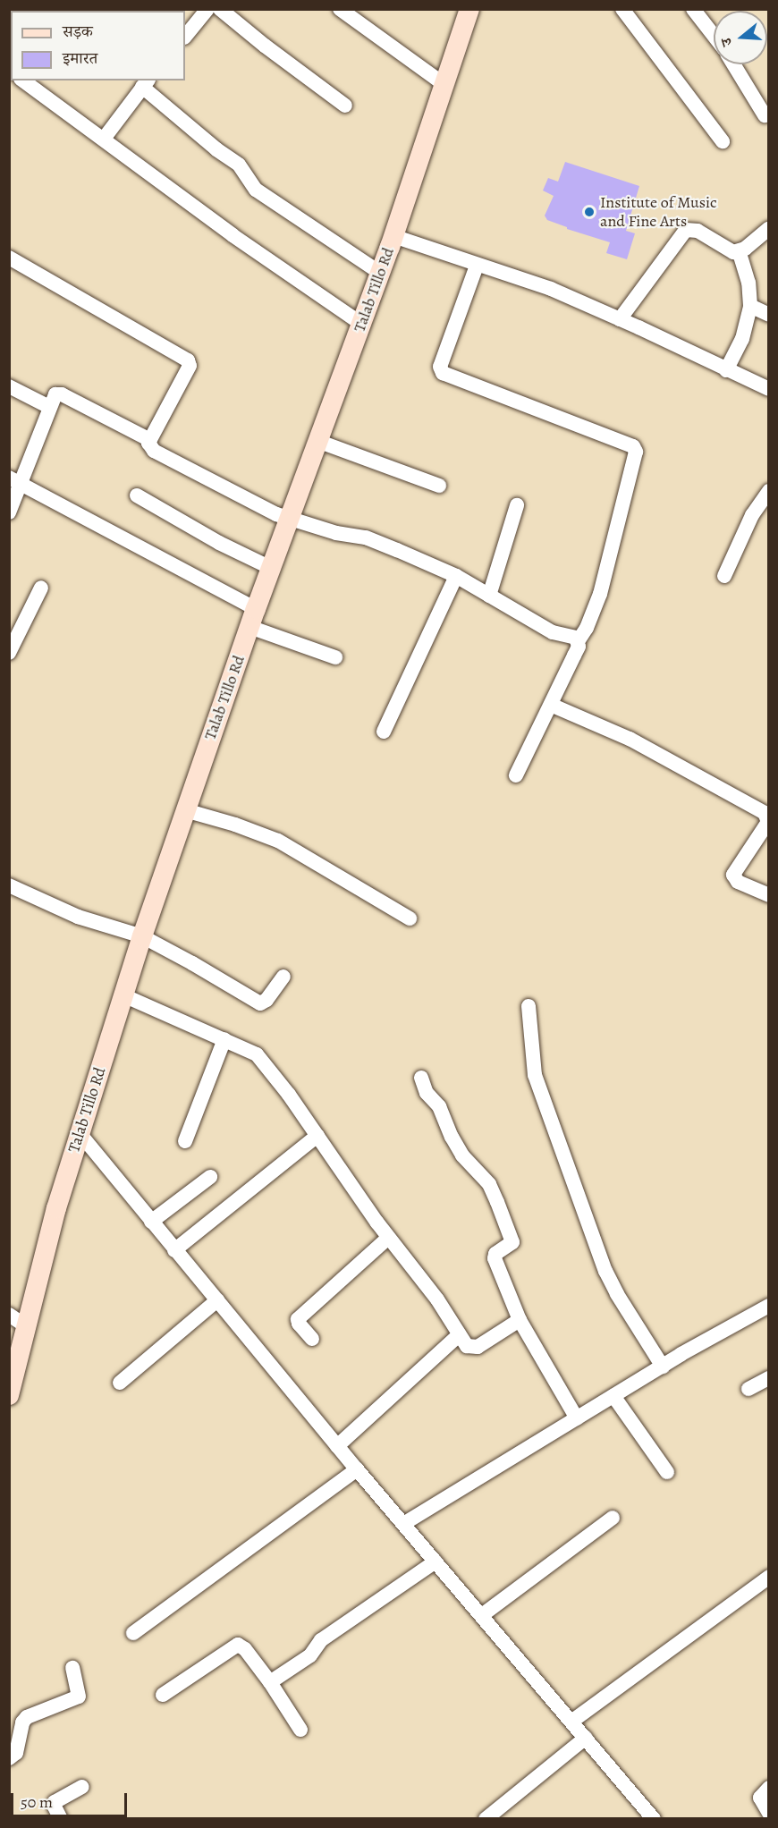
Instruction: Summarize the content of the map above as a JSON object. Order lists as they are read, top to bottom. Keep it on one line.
{"streets":{"main road":["Talab Tillo Rd"]},"places":["Institute of Music and Fine Arts"],"legend":["सड़क","इमारत"],"scale_bar":"50 m","north":"left"}
